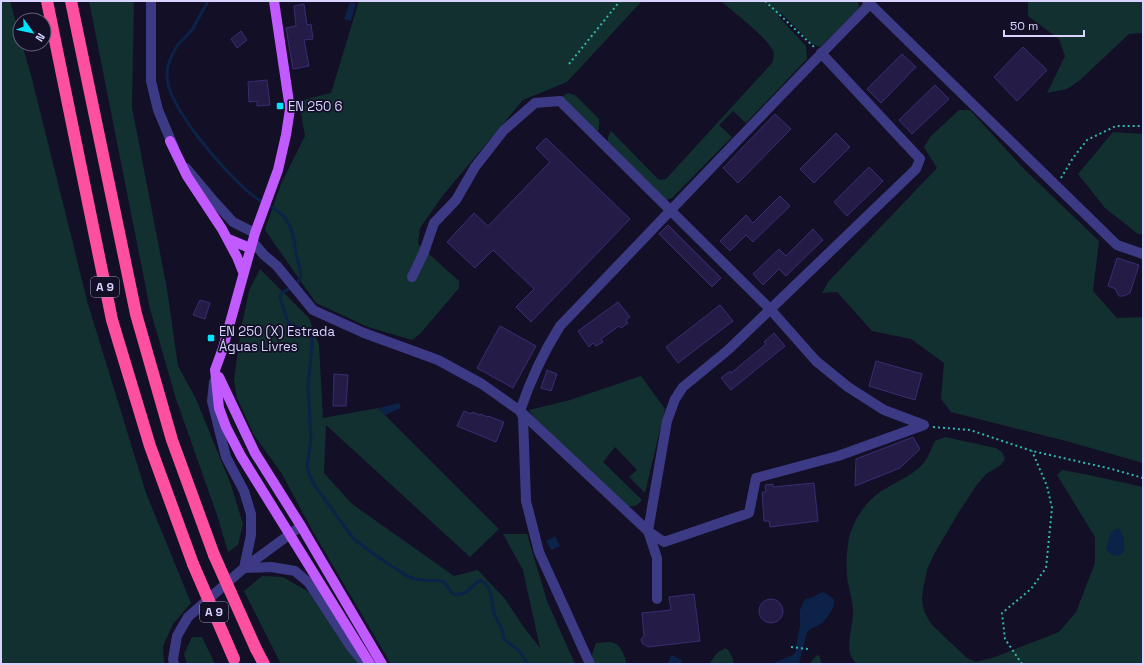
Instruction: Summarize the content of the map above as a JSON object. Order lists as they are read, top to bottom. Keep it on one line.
{"streets":{"highway":["A 9"]},"places":{"transit":["EN 250 6","EN 250 (X) Estrada Águas Livres"]},"scale_bar":"50 m","north":"bottom right"}
